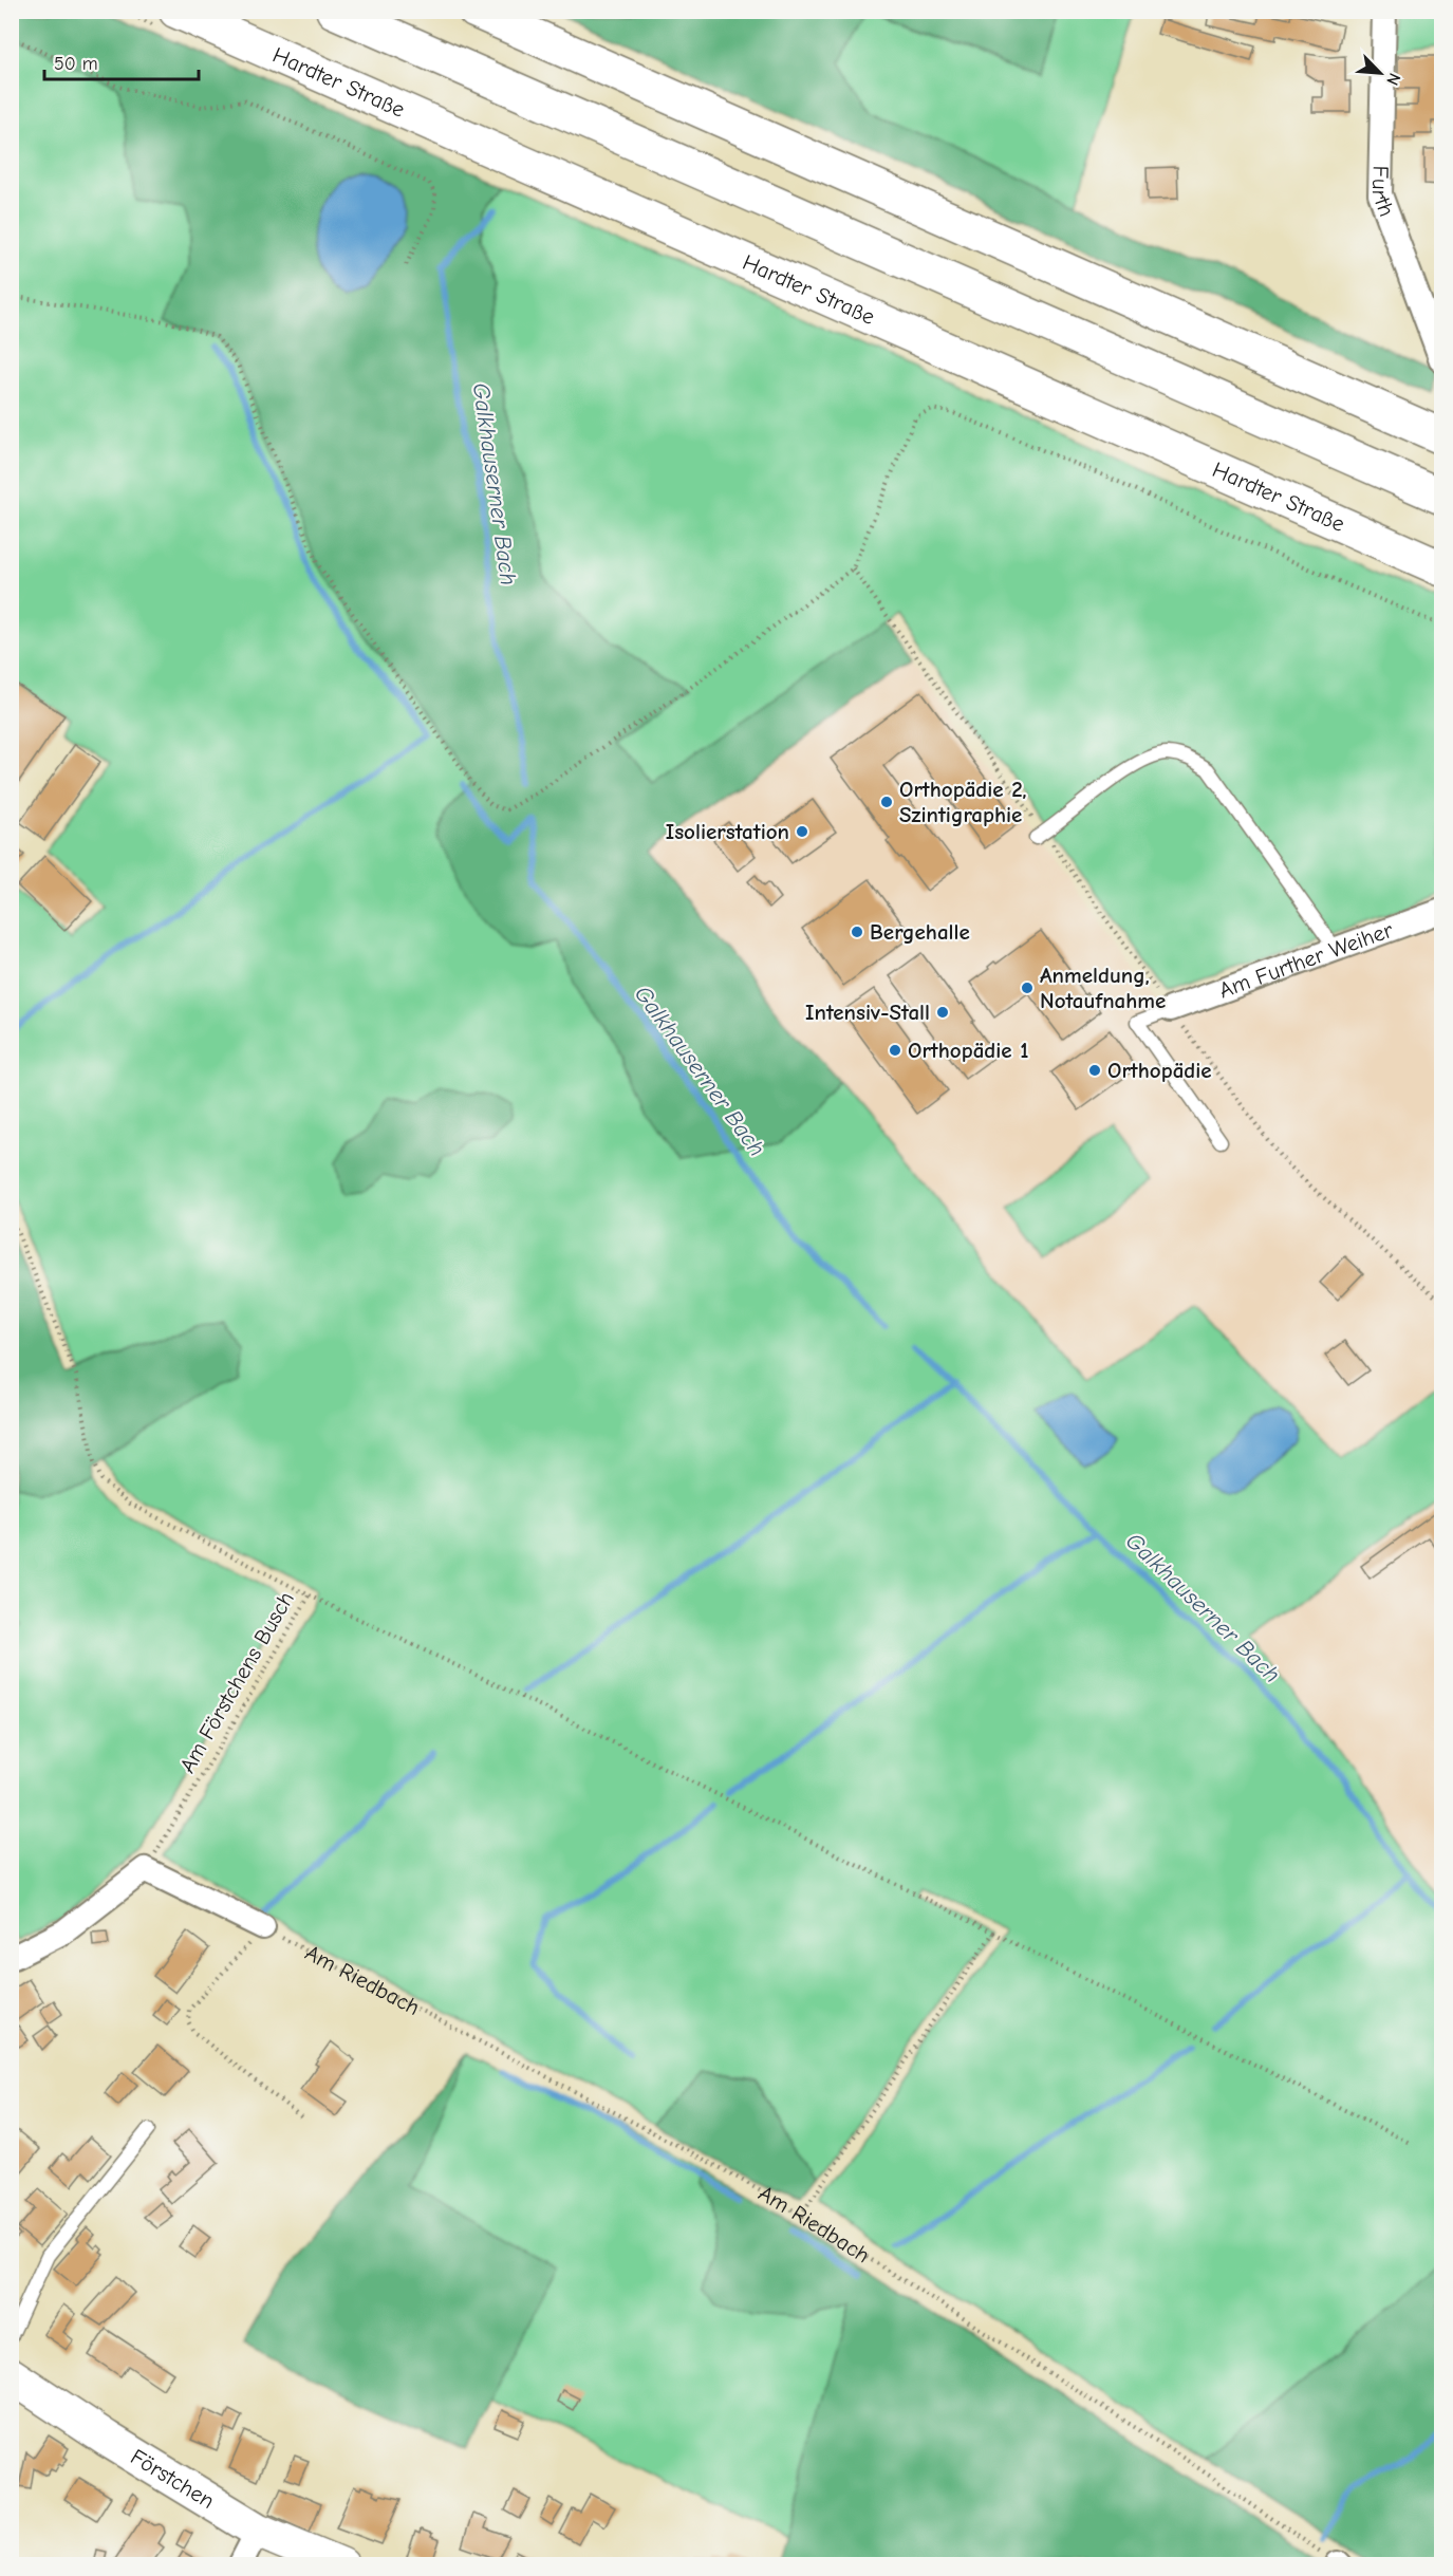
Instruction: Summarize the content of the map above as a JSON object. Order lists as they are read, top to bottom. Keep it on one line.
{"streets":{"main road":["Hardter Straße","Förstchen"],"street":["Furth","Am Further Weiher"],"path":["Am Förstchens Busch","Am Riedbach"]},"water":["Galkhauserner Bach"],"places":["Orthopädie 2, Szintigraphie","Isolierstation","Bergehalle","Anmeldung, Notaufnahme","Intensiv-Stall","Orthopädie 1","Orthopädie"],"scale_bar":"50 m","north":"bottom right"}
